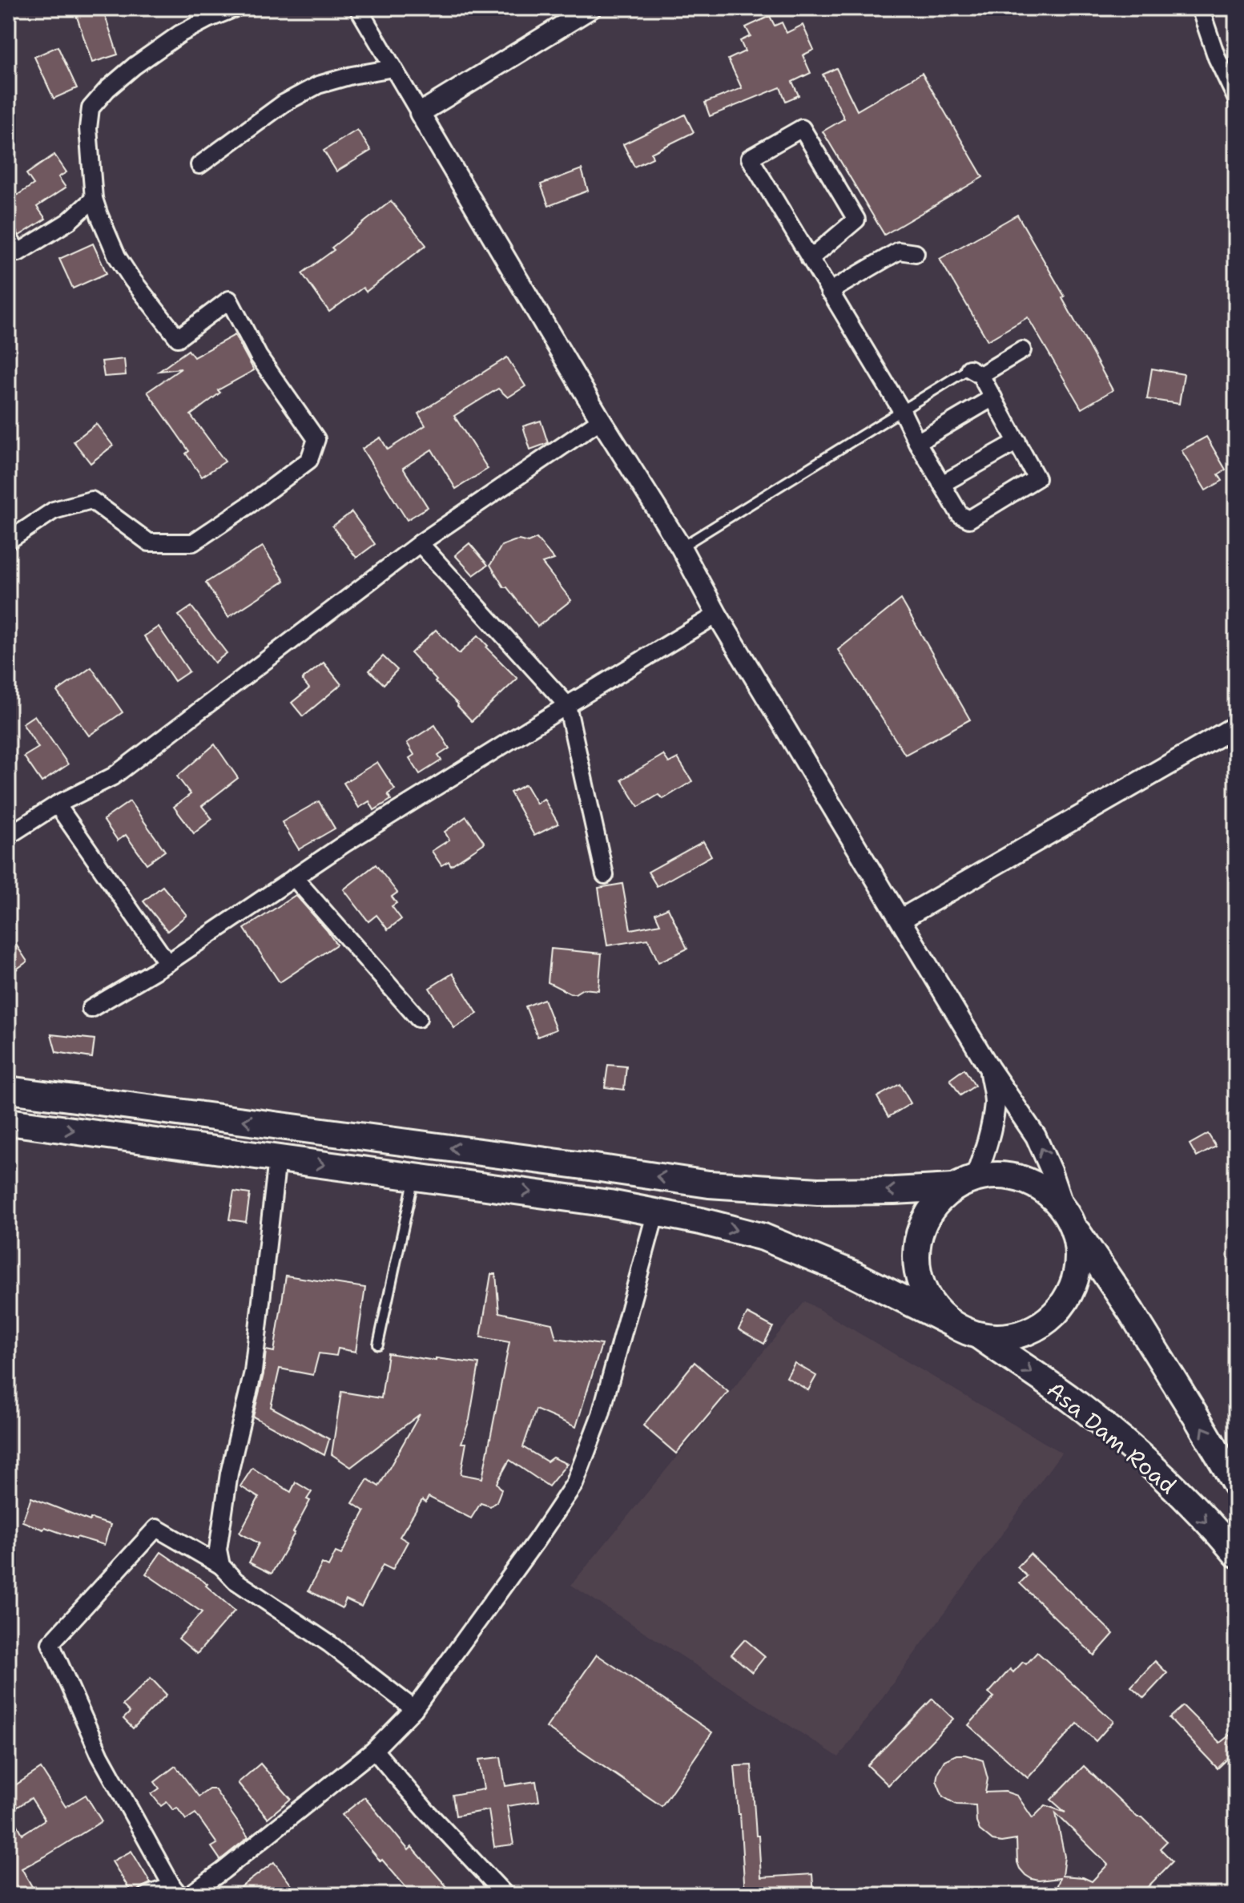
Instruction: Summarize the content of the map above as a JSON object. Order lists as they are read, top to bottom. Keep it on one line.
{"streets":{"main road":["Asa Dam Road"]}}
